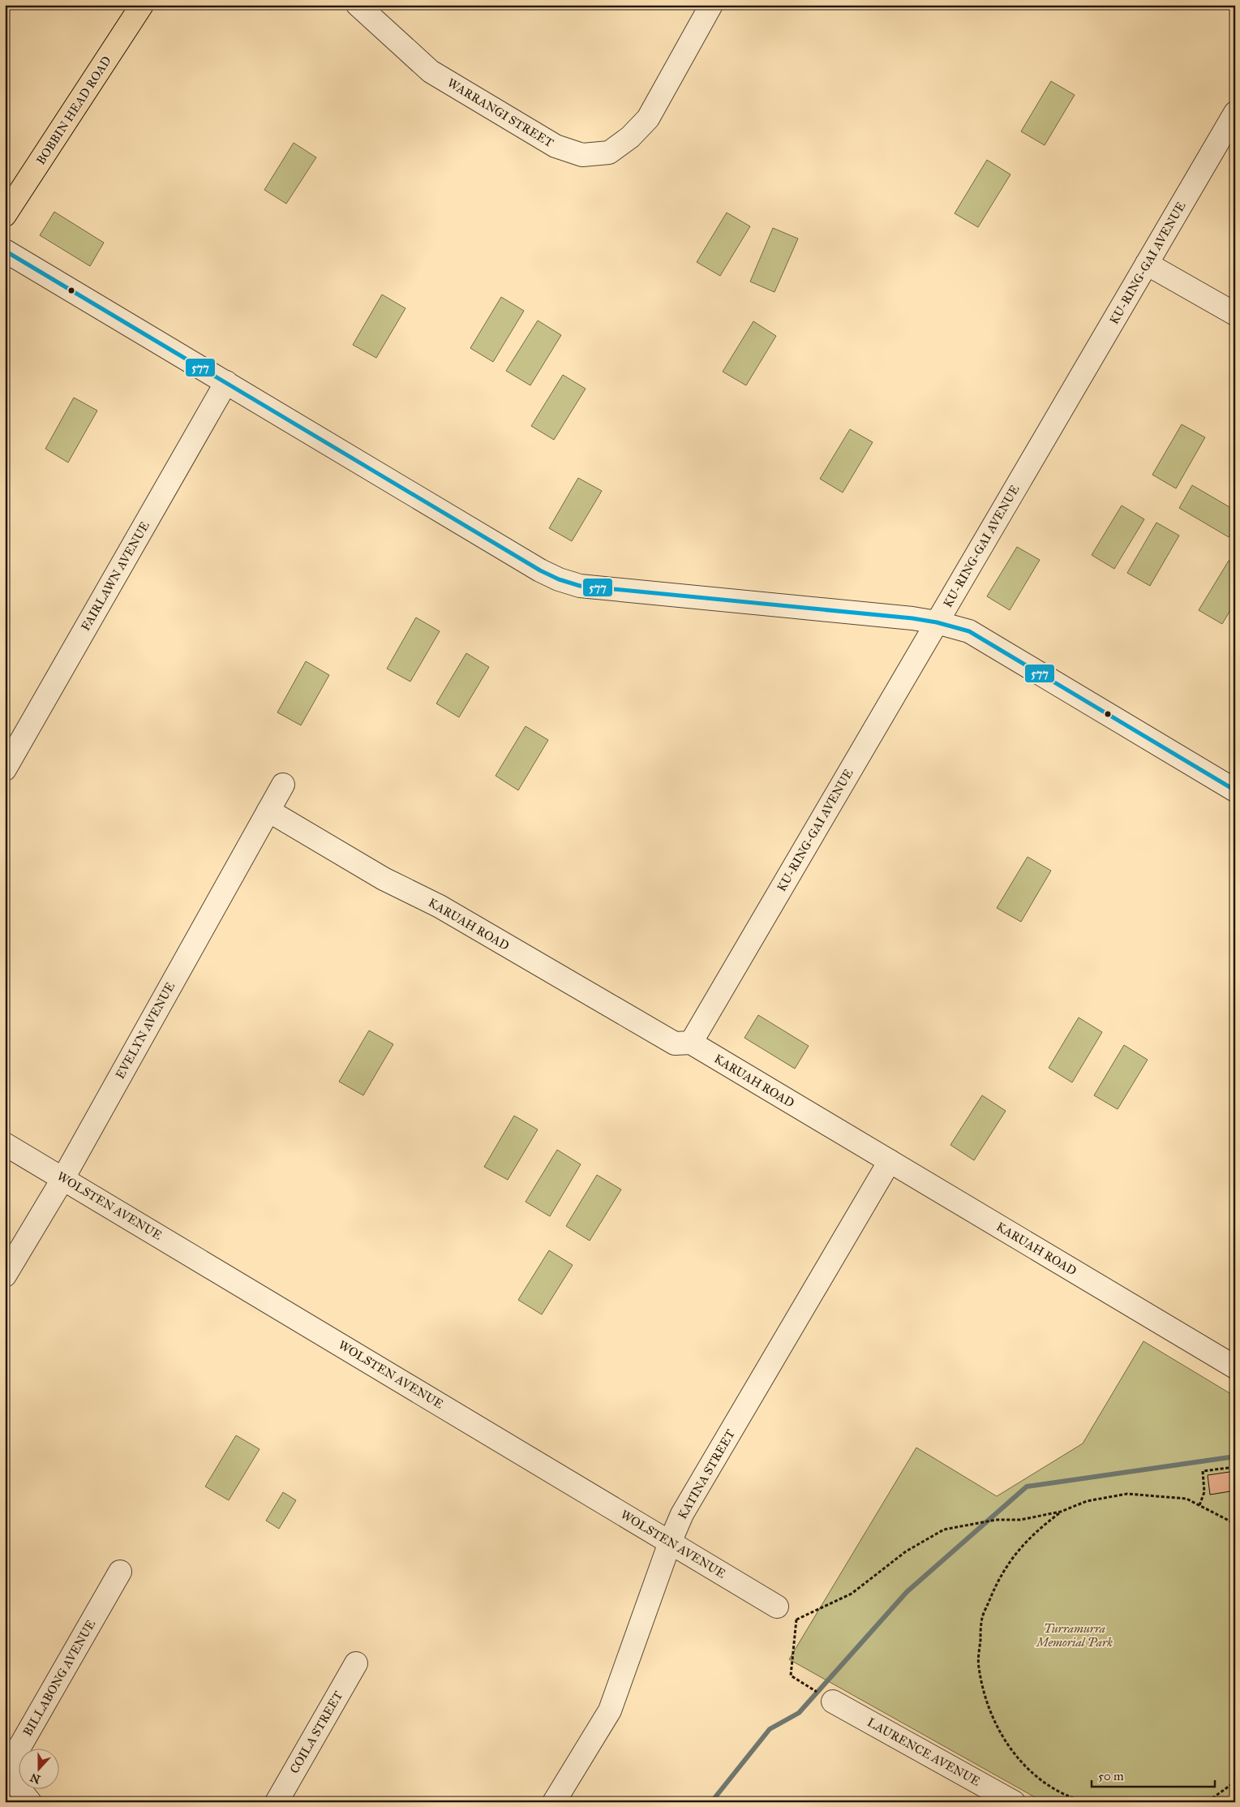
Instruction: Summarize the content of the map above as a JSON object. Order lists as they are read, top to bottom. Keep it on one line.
{"streets":{"main road":["BOBBIN HEAD ROAD"],"street":["WARRANGI STREET","KU-RING-GAI AVENUE","FAIRLAWN AVENUE","KARUAH ROAD","EVELYN AVENUE","WOLSTEN AVENUE","KATINA STREET","BILLABONG AVENUE","COILA STREET","LAURENCE AVENUE"]},"crossings":[["KU-RING-GAI AVENUE","KARUAH ROAD"],["KARUAH ROAD","EVELYN AVENUE"],["KARUAH ROAD","KATINA STREET"],["EVELYN AVENUE","WOLSTEN AVENUE"],["WOLSTEN AVENUE","KATINA STREET"]],"parks":["Turramurra Memorial Park"],"lines":["transit line 577"],"scale_bar":"50 m","north":"bottom"}
